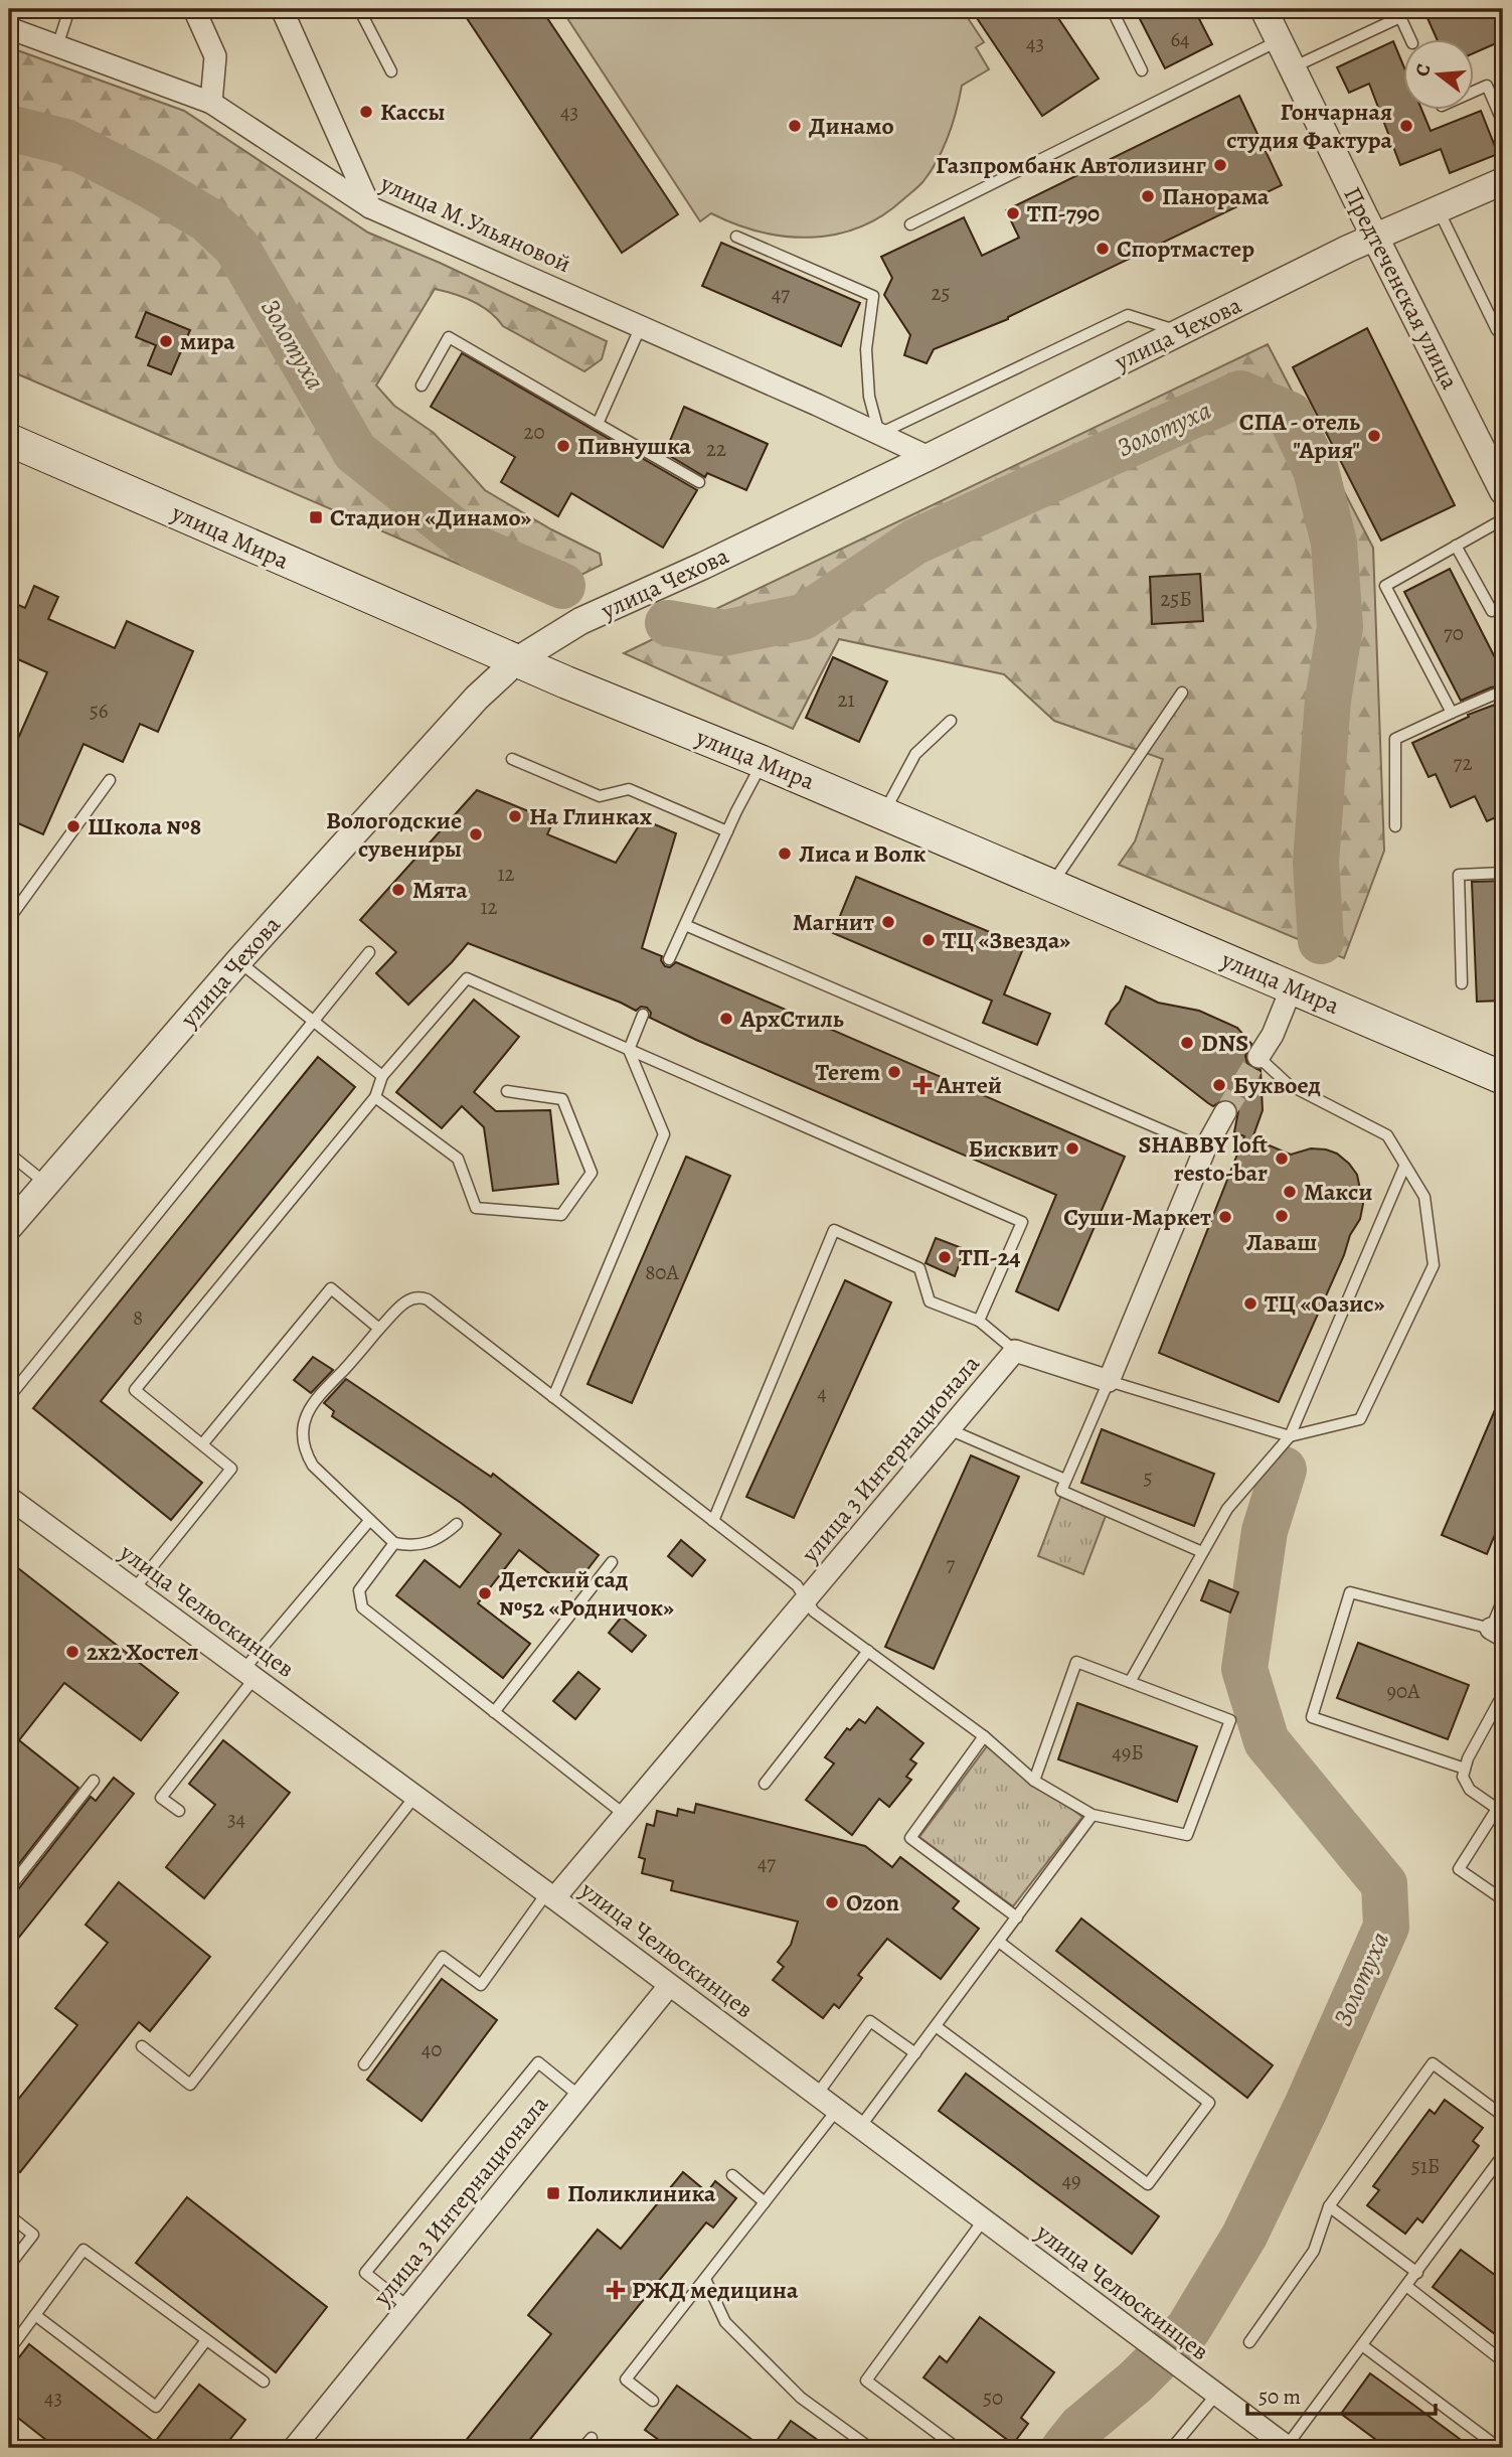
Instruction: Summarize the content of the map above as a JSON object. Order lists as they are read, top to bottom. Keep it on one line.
{"streets":{"main road":["улица Мира"],"street":["улица М.Ульяновой","Предтеченская улица","улица Чехова","улица 3 Интернационала","улица Челюскинцев"]},"crossings":[["улица М.Ульяновой","улица Чехова"],["Предтеченская улица","улица Чехова"],["улица Чехова","улица Мира"],["улица 3 Интернационала","улица Челюскинцев"]],"water":["Золотуха"],"places":{"other":["Кассы","Динамо","Гончарная студия Фактура","Газпромбанк Автолизинг","Панорама","ТП-790","Спортмастер","мира","СПА - отель \"Ария\"","Пивнушка","На Глинках","Школа №8","Вологодские сувениры","Лиса и Волк","Мята","Магнит","ТЦ «Звезда»","АрхСтиль","DNS","Terem","Буквоед","Бисквит","SHABBY loft resto-bar","Макси","Лаваш","Суши-Маркет","ТП-24","ТЦ «Оазис»","Детский сад №52 «Родничок»","2x2 Хостел","Ozon"],"transit":["Стадион «Динамо»","Поликлиника"],"health":["Антей","РЖД медицина"]},"house_numbers":["64","43","43","25","47","20","22","25Б","70","21","56","72","12","12","80А","8","4","5","7","90А","49Б","34","47","40","51Б","49","43","50"],"scale_bar":"50 m","north":"left"}
